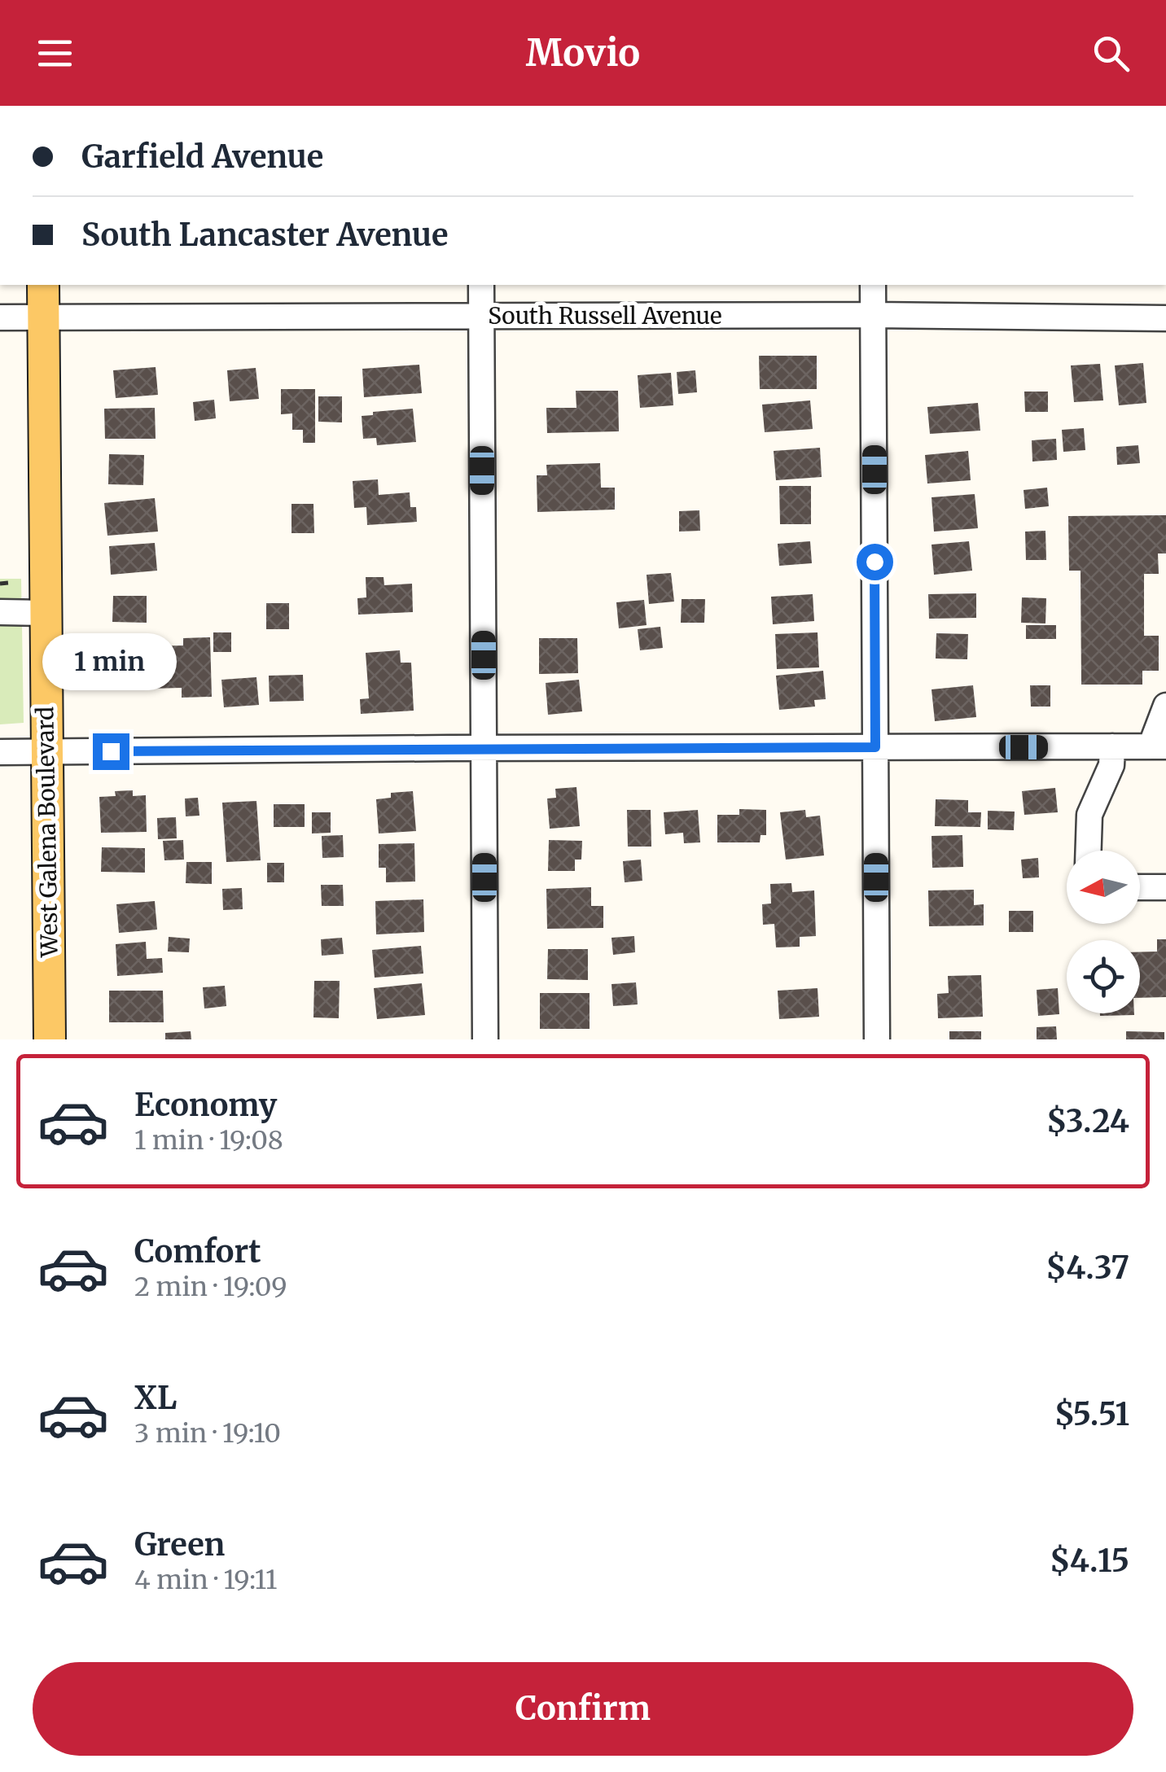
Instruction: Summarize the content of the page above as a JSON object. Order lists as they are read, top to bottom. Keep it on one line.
{"streets":{"main road":["West Galena Boulevard"],"street":["South Russell Avenue"]},"crossings":[["South Russell Avenue","West Galena Boulevard"]],"north":"left","page":{"header":"Movio","banner":["Garfield Avenue","South Lancaster Avenue"],"bubble":"1 min","list":[{"name":"Economy","note":"1 min · 19:08","value":"$3.24"},{"name":"Comfort","note":"2 min · 19:09","value":"$4.37"},{"name":"XL","note":"3 min · 19:10","value":"$5.51"},{"name":"Green","note":"4 min · 19:11","value":"$4.15"}],"buttons":"Confirm"}}
